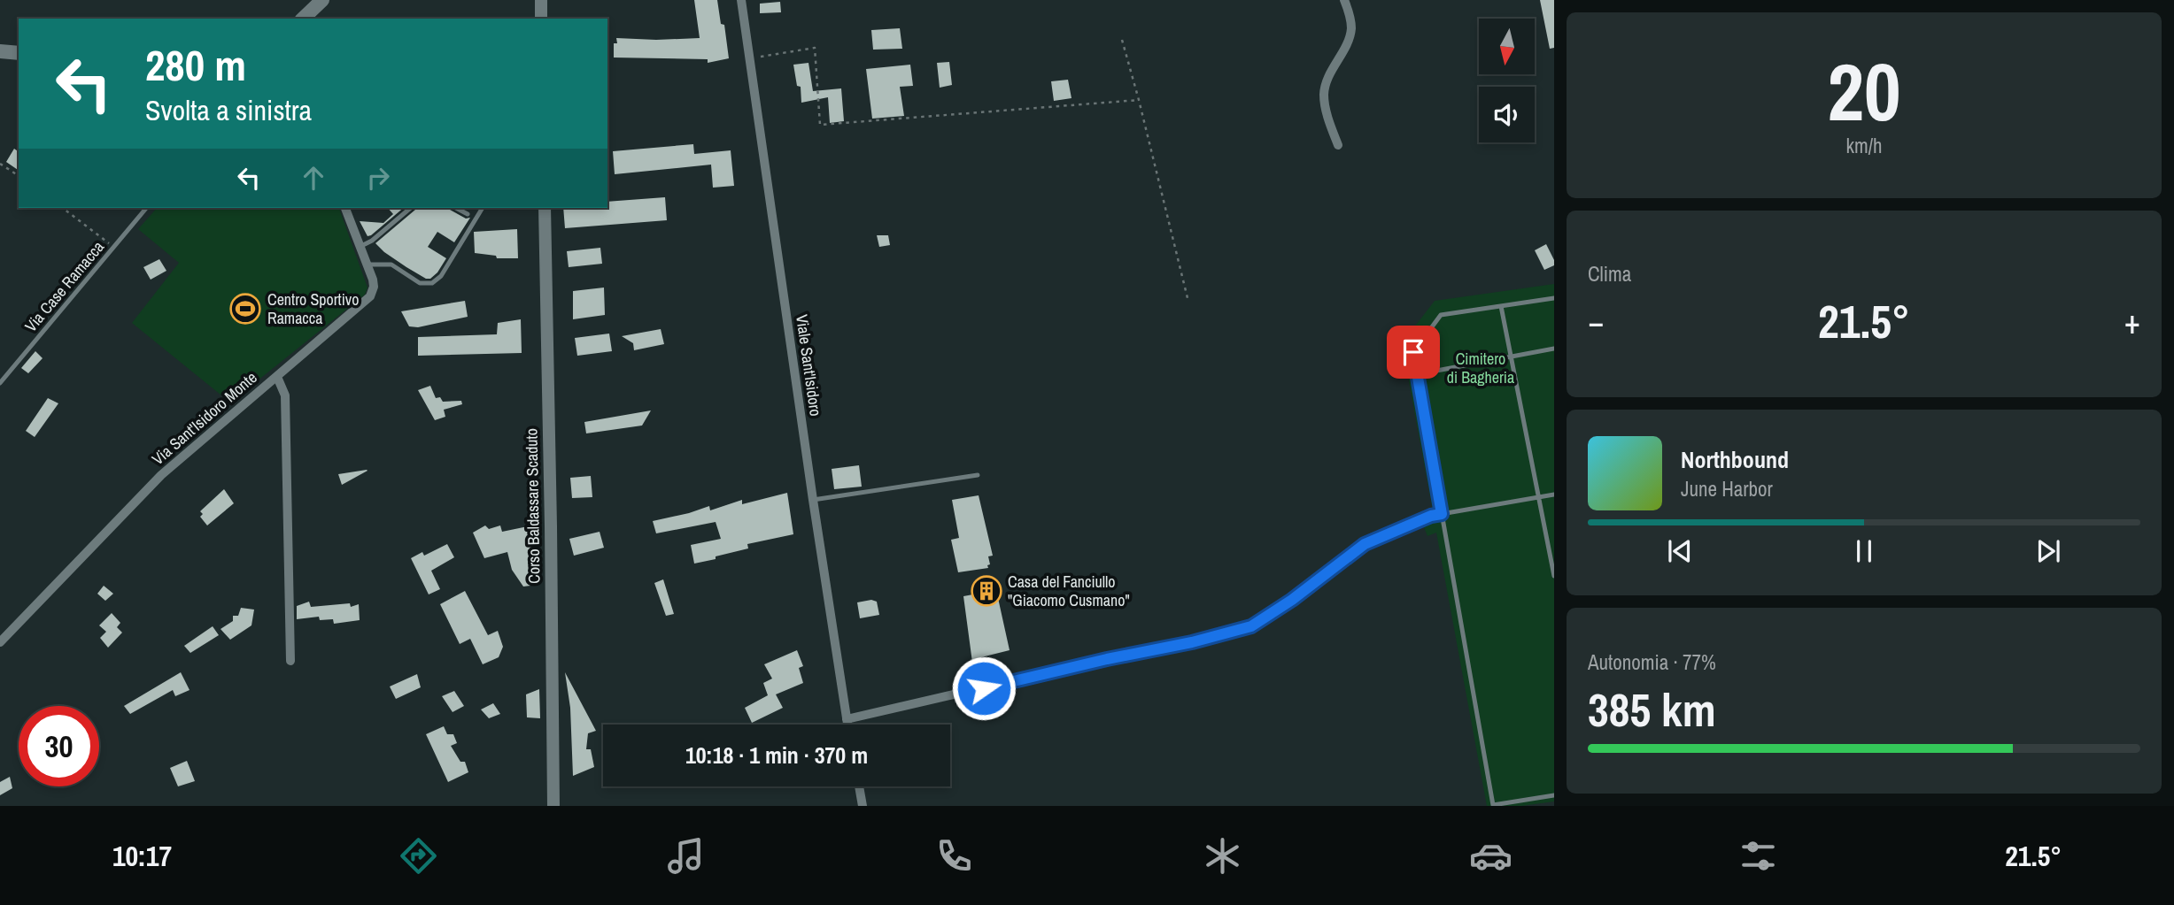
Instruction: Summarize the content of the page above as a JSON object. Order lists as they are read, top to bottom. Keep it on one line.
{"streets":{"street":["Viale Sant'Isidoro","Via Sant'Isidoro Monte","Corso Baldassare Scaduto"],"lane":["Via Case Ramacca"]},"parks":["Cimitero di Bagheria"],"places":{"sports":["Centro Sportivo Ramacca"],"building":["Casa del Fanciullo \"Giacomo Cusmano\""]},"north":"bottom","page":{"tile":[["20","km/h"],"Clima",["Autonomia · 77%","385 km"]],"turn":["280 m","Svolta a sinistra"],"heat":["−","21.5°","+"],"song":["Northbound","June Harbor"],"limit":"30","trip":"10:18 · 1 min · 370 m","tabs":["10:17","21.5°"]}}
